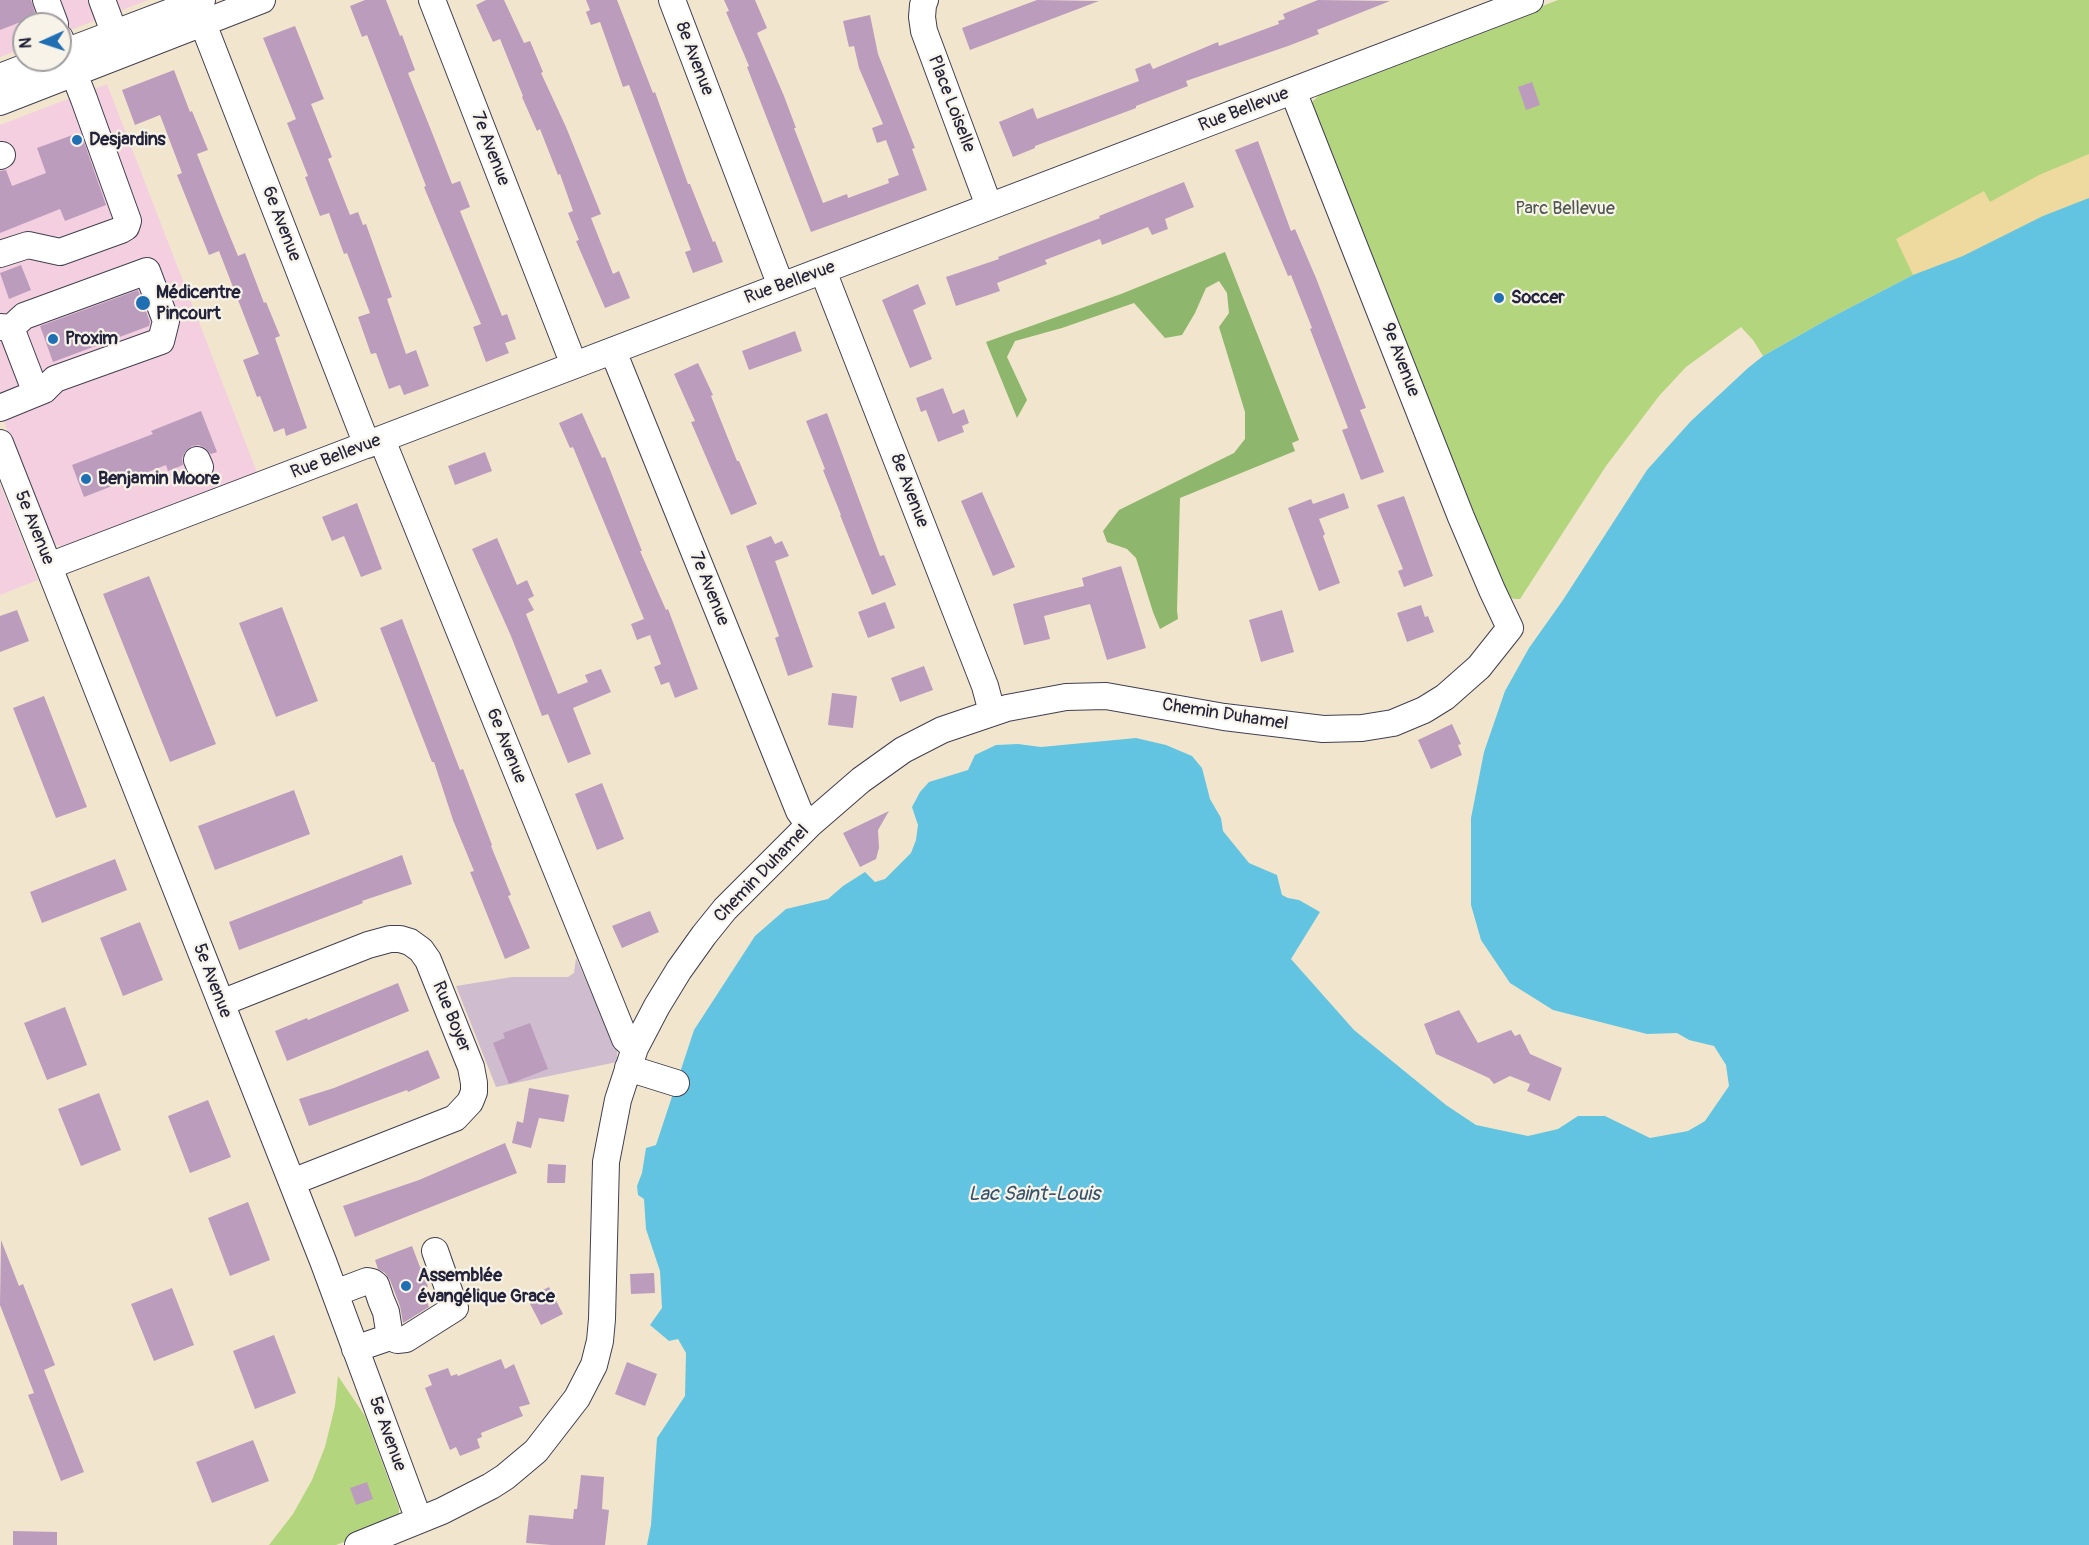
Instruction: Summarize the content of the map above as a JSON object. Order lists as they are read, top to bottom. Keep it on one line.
{"streets":{"street":["8e Avenue","Place Loiselle","Rue Bellevue","7e Avenue","6e Avenue","9e Avenue","5e Avenue","Chemin Duhamel","Rue Boyer"]},"crossings":[["8e Avenue","Rue Bellevue"],["8e Avenue","Chemin Duhamel"],["Place Loiselle","Rue Bellevue"],["Rue Bellevue","7e Avenue"],["Rue Bellevue","6e Avenue"],["Rue Bellevue","9e Avenue"],["Rue Bellevue","5e Avenue"],["7e Avenue","Chemin Duhamel"],["6e Avenue","Chemin Duhamel"],["9e Avenue","Chemin Duhamel"],["5e Avenue","Chemin Duhamel"],["5e Avenue","Rue Boyer"]],"water":["Lac Saint-Louis"],"parks":["Parc Bellevue"],"places":["Desjardins","Soccer","Médicentre Pincourt","Proxim","Benjamin Moore","Assemblée évangélique Grace"],"north":"left"}
